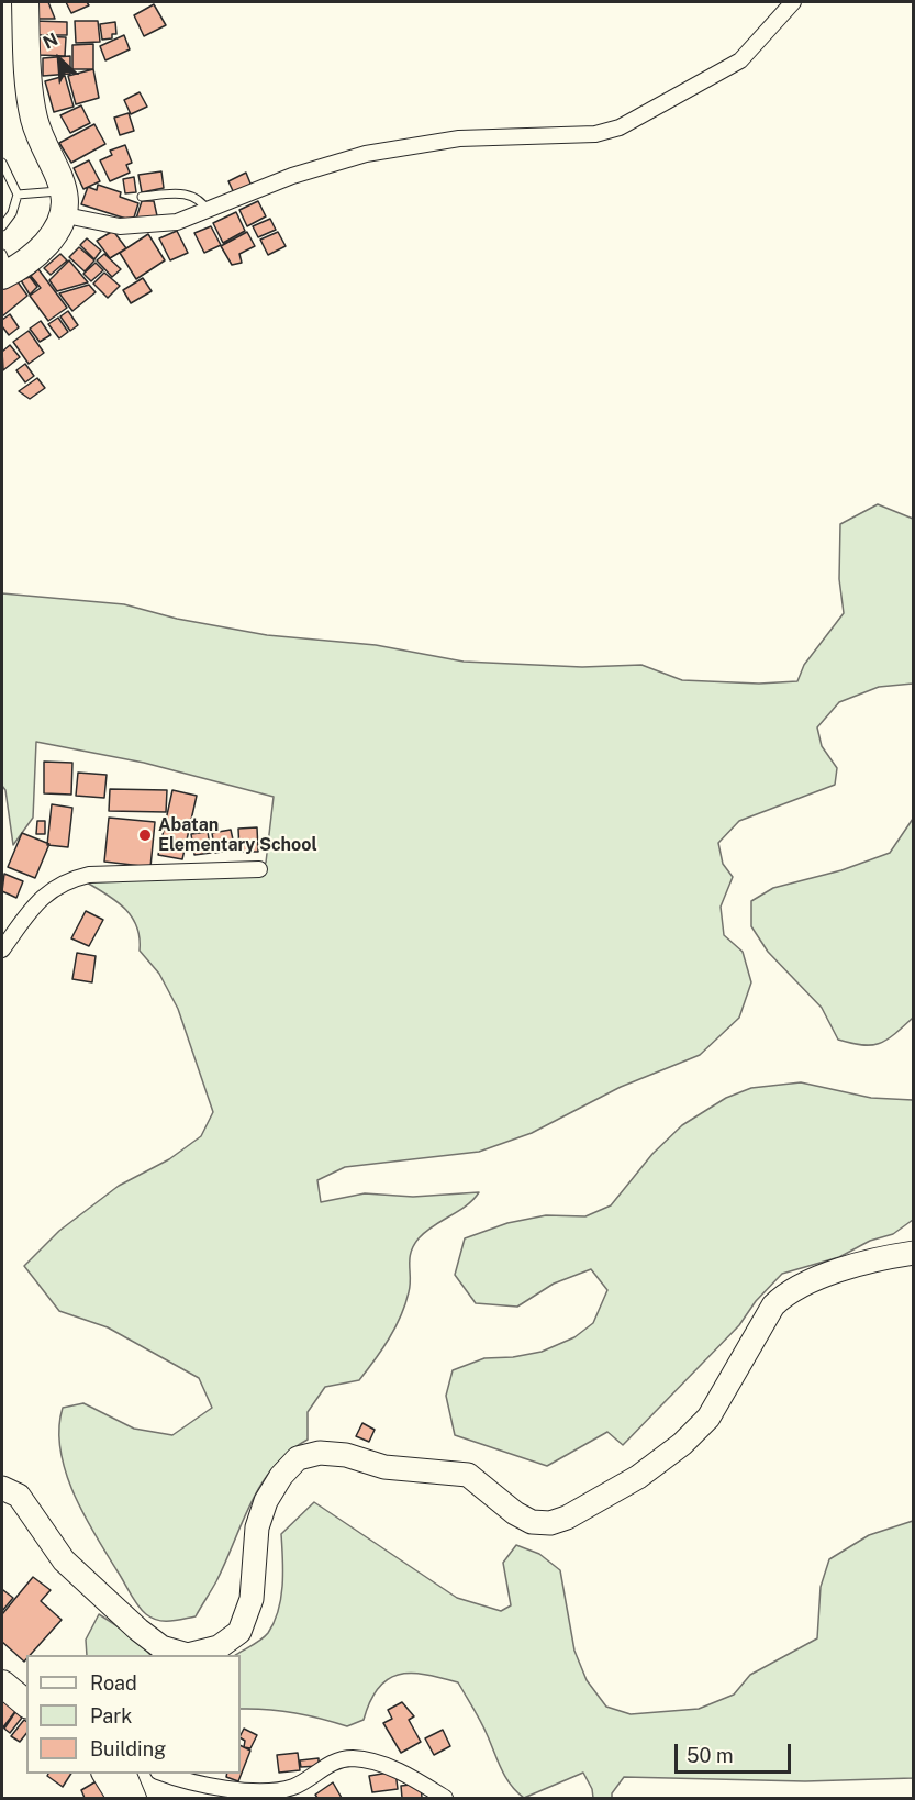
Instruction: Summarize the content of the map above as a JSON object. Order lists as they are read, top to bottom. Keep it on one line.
{"places":["Abatan Elementary School"],"legend":["Road","Park","Building"],"scale_bar":"50 m","north":"top left"}
